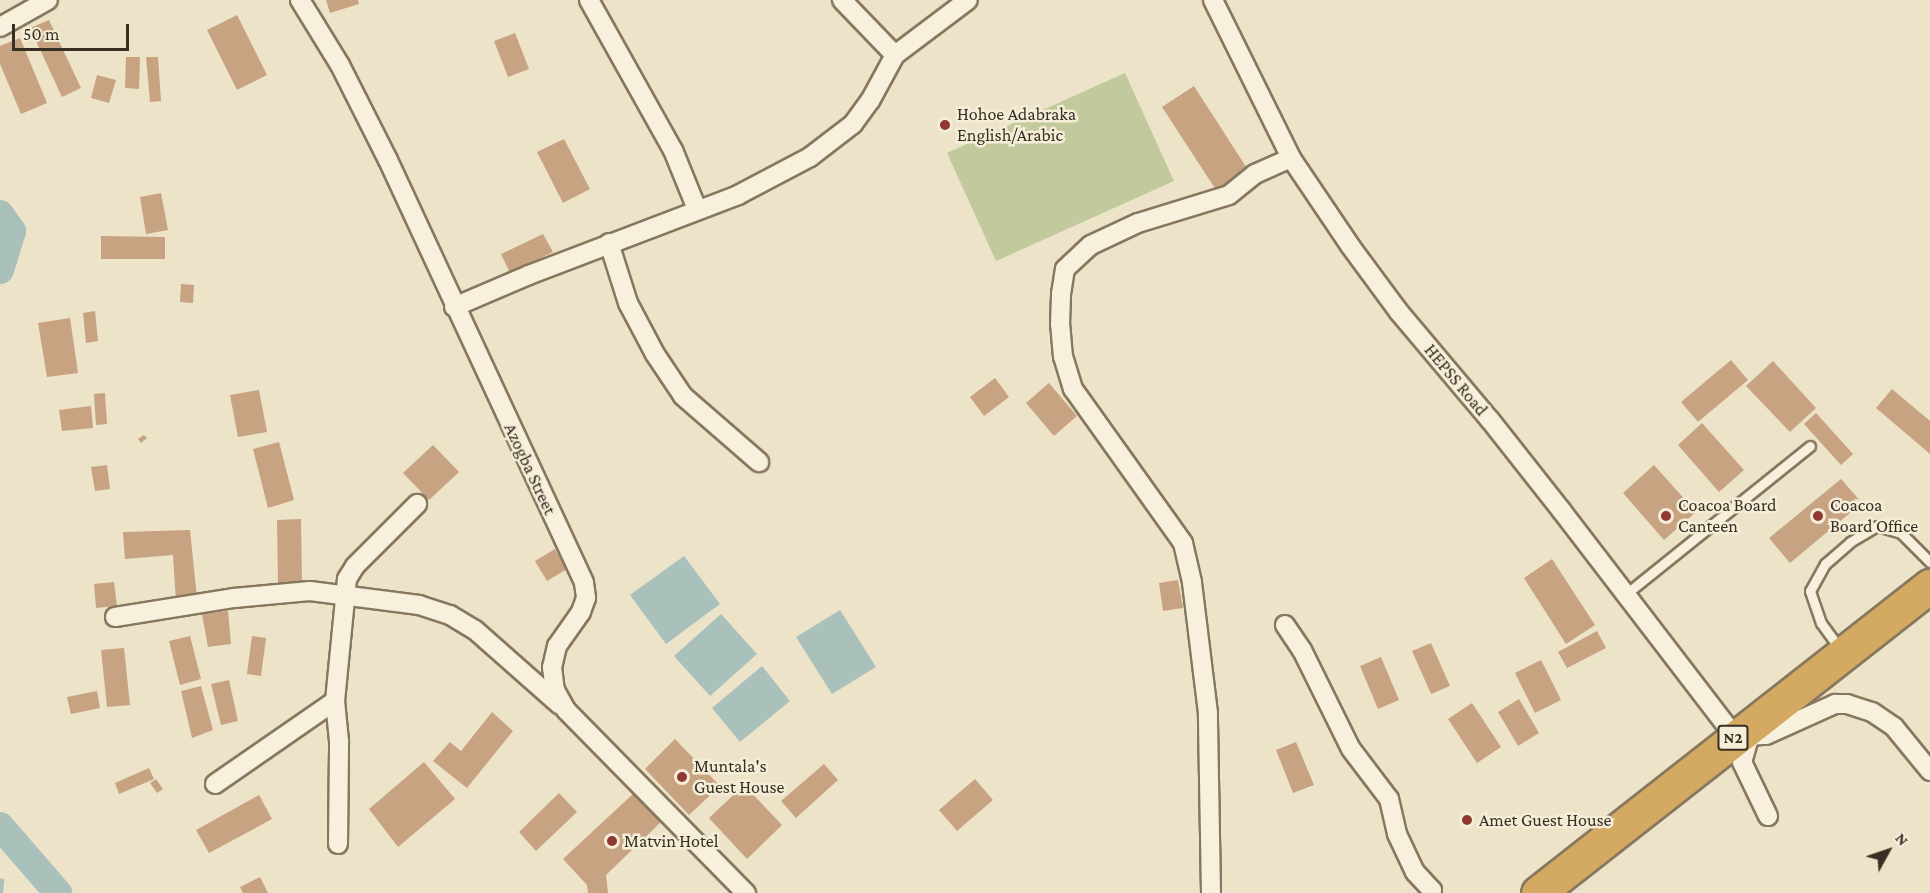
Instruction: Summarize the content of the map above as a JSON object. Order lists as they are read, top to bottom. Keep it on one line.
{"streets":{"highway":["N2"],"street":["HEPSS Road","Azogba Street"]},"crossings":[["HEPSS Road","N2"]],"places":["Hohoe Adabraka English/Arabic","Coacoa Board Canteen","Coacoa Board Office","Muntala's Guest House","Amet Guest House","Matvin Hotel"],"scale_bar":"50 m","north":"top right"}
